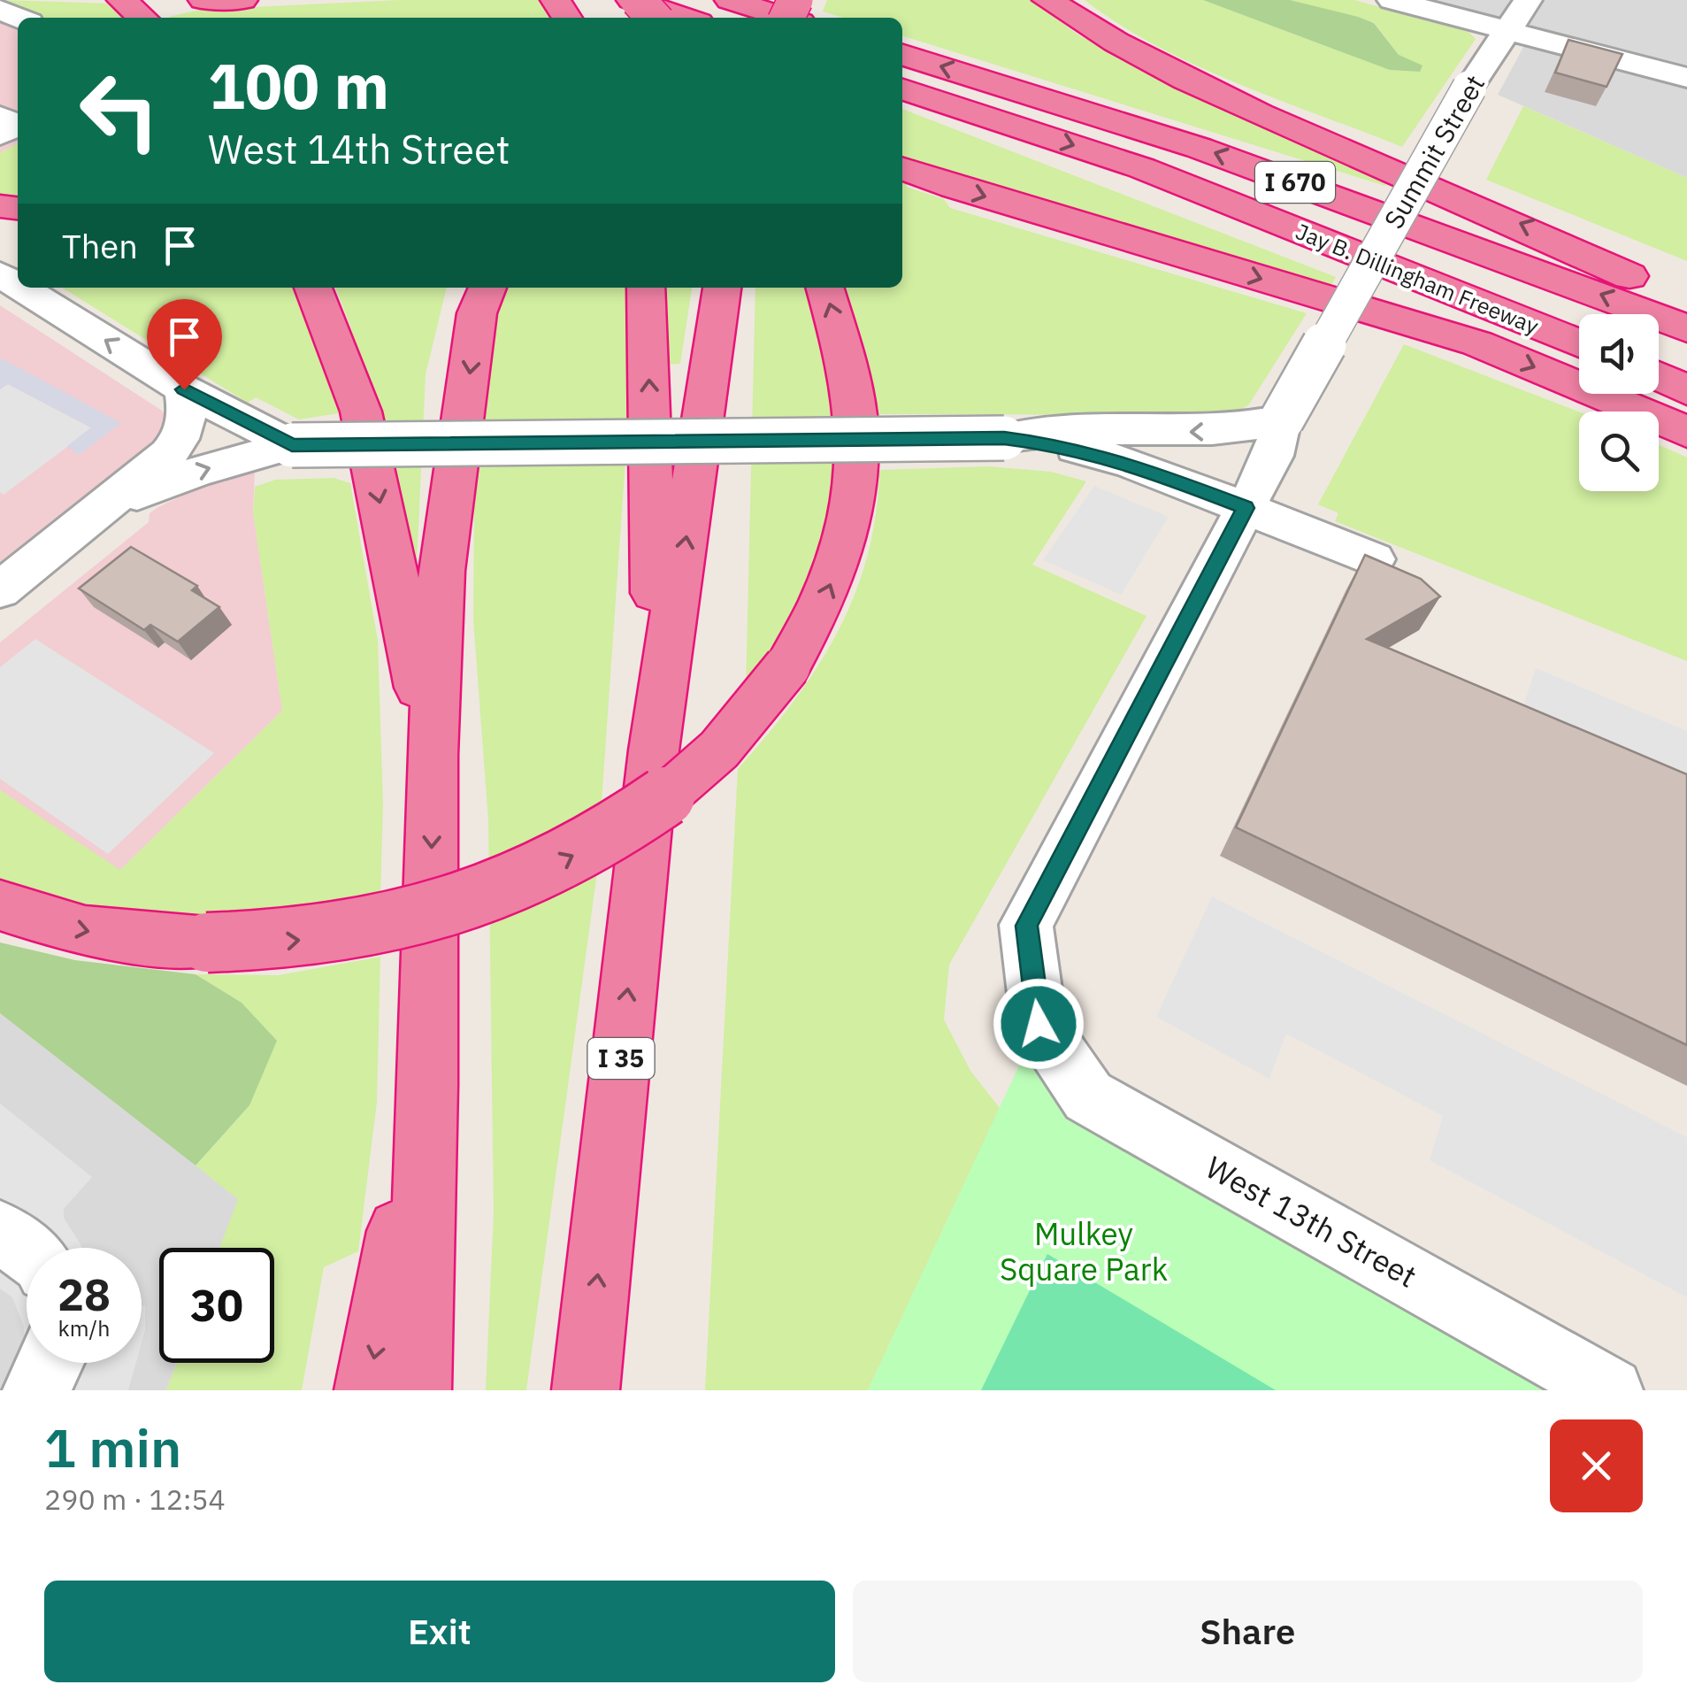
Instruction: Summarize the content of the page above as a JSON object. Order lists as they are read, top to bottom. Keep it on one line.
{"streets":{"highway":["I 670","Jay B. Dillingham Freeway","I 35"],"street":["Summit Street","West 13th Street"]},"crossings":[["Summit Street","West 13th Street"]],"parks":["Mulkey Square Park"],"page":{"turn":["100 m","West 14th Street"],"then":"Then","speed":"28 km/h","limit":"30","heading":["1 min","290 m · 12:54"],"buttons":["Exit","Share"]}}
